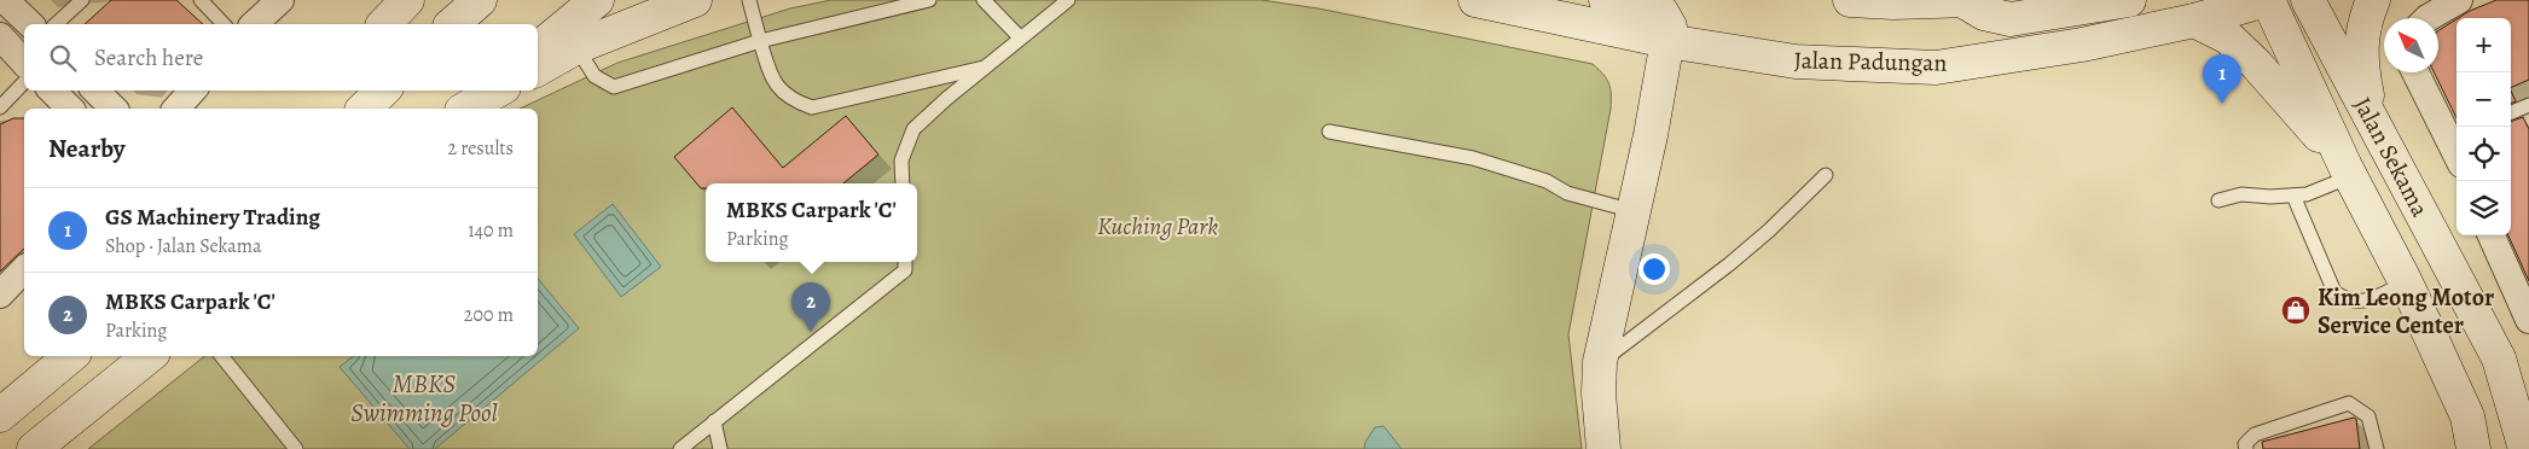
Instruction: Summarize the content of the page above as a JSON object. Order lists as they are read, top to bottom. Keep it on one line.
{"streets":{"main road":["Jalan Padungan","Jalan Sekama"]},"crossings":[["Jalan Padungan","Jalan Sekama"]],"water":["MBKS Swimming Pool"],"parks":["Kuching Park"],"places":{"shop":["Kim Leong Motor Service Center"]},"north":"top left","page":{"map_buttons":["+","−"],"search":"Search here","pins":["1","2"],"heading":["Nearby","2 results"],"popup":["MBKS Carpark 'C'","Parking"],"list":[{"mark":"1","name":"GS Machinery Trading","note":"Shop · Jalan Sekama","value":"140 m"},{"mark":"2","name":"MBKS Carpark 'C'","note":"Parking","value":"200 m"}]}}
